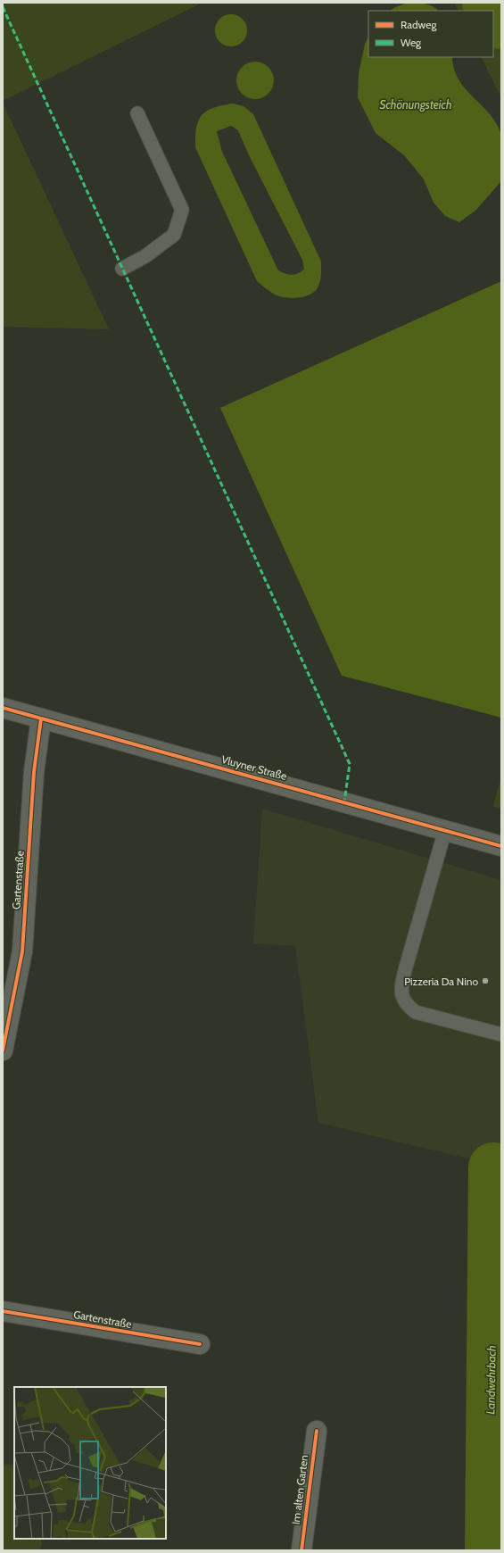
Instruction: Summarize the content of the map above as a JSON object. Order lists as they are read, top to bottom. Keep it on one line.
{"streets":{"street":["Vluyner Straße","Gartenstraße","Im alten Garten"]},"crossings":[["Vluyner Straße","Gartenstraße"]],"water":["Schönungsteich","Landwehrbach"],"places":["Pizzeria Da Nino"],"legend":["Radweg","Weg"]}
